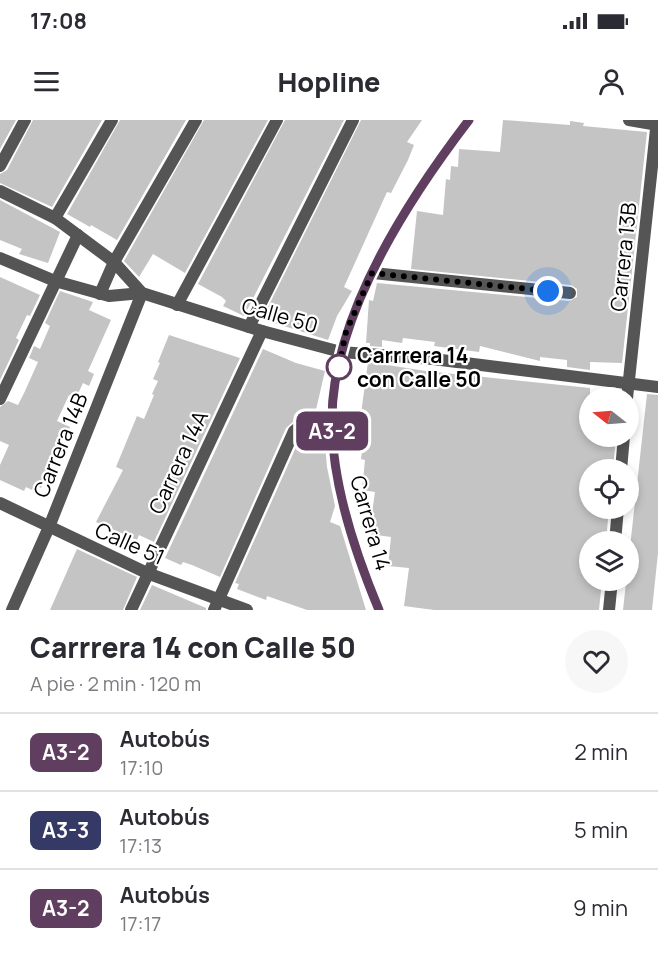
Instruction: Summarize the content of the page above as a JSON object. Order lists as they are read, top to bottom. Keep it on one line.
{"streets":{"main road":["Carrera 14"],"street":["Carrera 13B","Calle 50","Carrera 14B","Carrera 14A","Calle 51"]},"crossings":[["Carrera 13B","Calle 50"],["Calle 50","Carrera 14B"],["Calle 50","Carrera 14A"],["Calle 50","Carrera 14"],["Carrera 14B","Calle 51"],["Carrera 14A","Calle 51"]],"places":["Carrrera 14 con Calle 50"],"lines":["bus line A3-2"],"north":"left","page":{"status":"17:08","header":"Hopline","on_map":"A3-2","heading":["Carrrera 14 con Calle 50","A pie · 2 min · 120 m"],"list":[{"mark":"A3-2","name":"Autobús","note":"17:10","value":"2 min"},{"mark":"A3-3","name":"Autobús","note":"17:13","value":"5 min"},{"mark":"A3-2","name":"Autobús","note":"17:17","value":"9 min"}]}}
